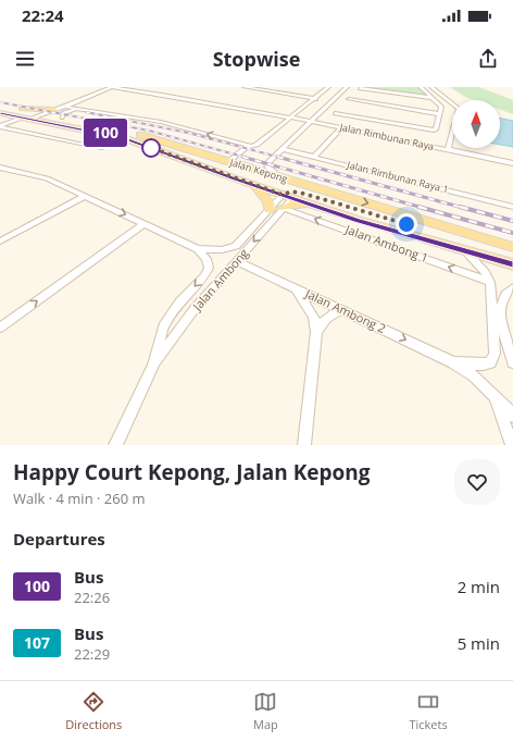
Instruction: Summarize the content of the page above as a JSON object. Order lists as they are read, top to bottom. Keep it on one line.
{"streets":{"main road":["Jalan Kepong"],"street":["Jalan Rimbunan Raya","Jalan Rimbunan Raya 1","Jalan Ambong 1","Jalan Ambong","Jalan Ambong 2"]},"crossings":[["Jalan Kepong","Jalan Ambong"],["Jalan Ambong 1","Jalan Ambong"],["Jalan Ambong","Jalan Ambong 2"]],"one_way":["Jalan Ambong 1","Jalan Ambong 2"],"lines":["bus line 100"],"north":"top","page":{"status":"22:24","header":"Stopwise","on_map":"100","heading":[["Happy Court Kepong, Jalan Kepong","Walk · 4 min · 260 m"],"Departures"],"list":[{"mark":"100","name":"Bus","note":"22:26","value":"2 min"},{"mark":"107","name":"Bus","note":"22:29","value":"5 min"}],"tabs":["Directions","Map","Tickets"]}}
